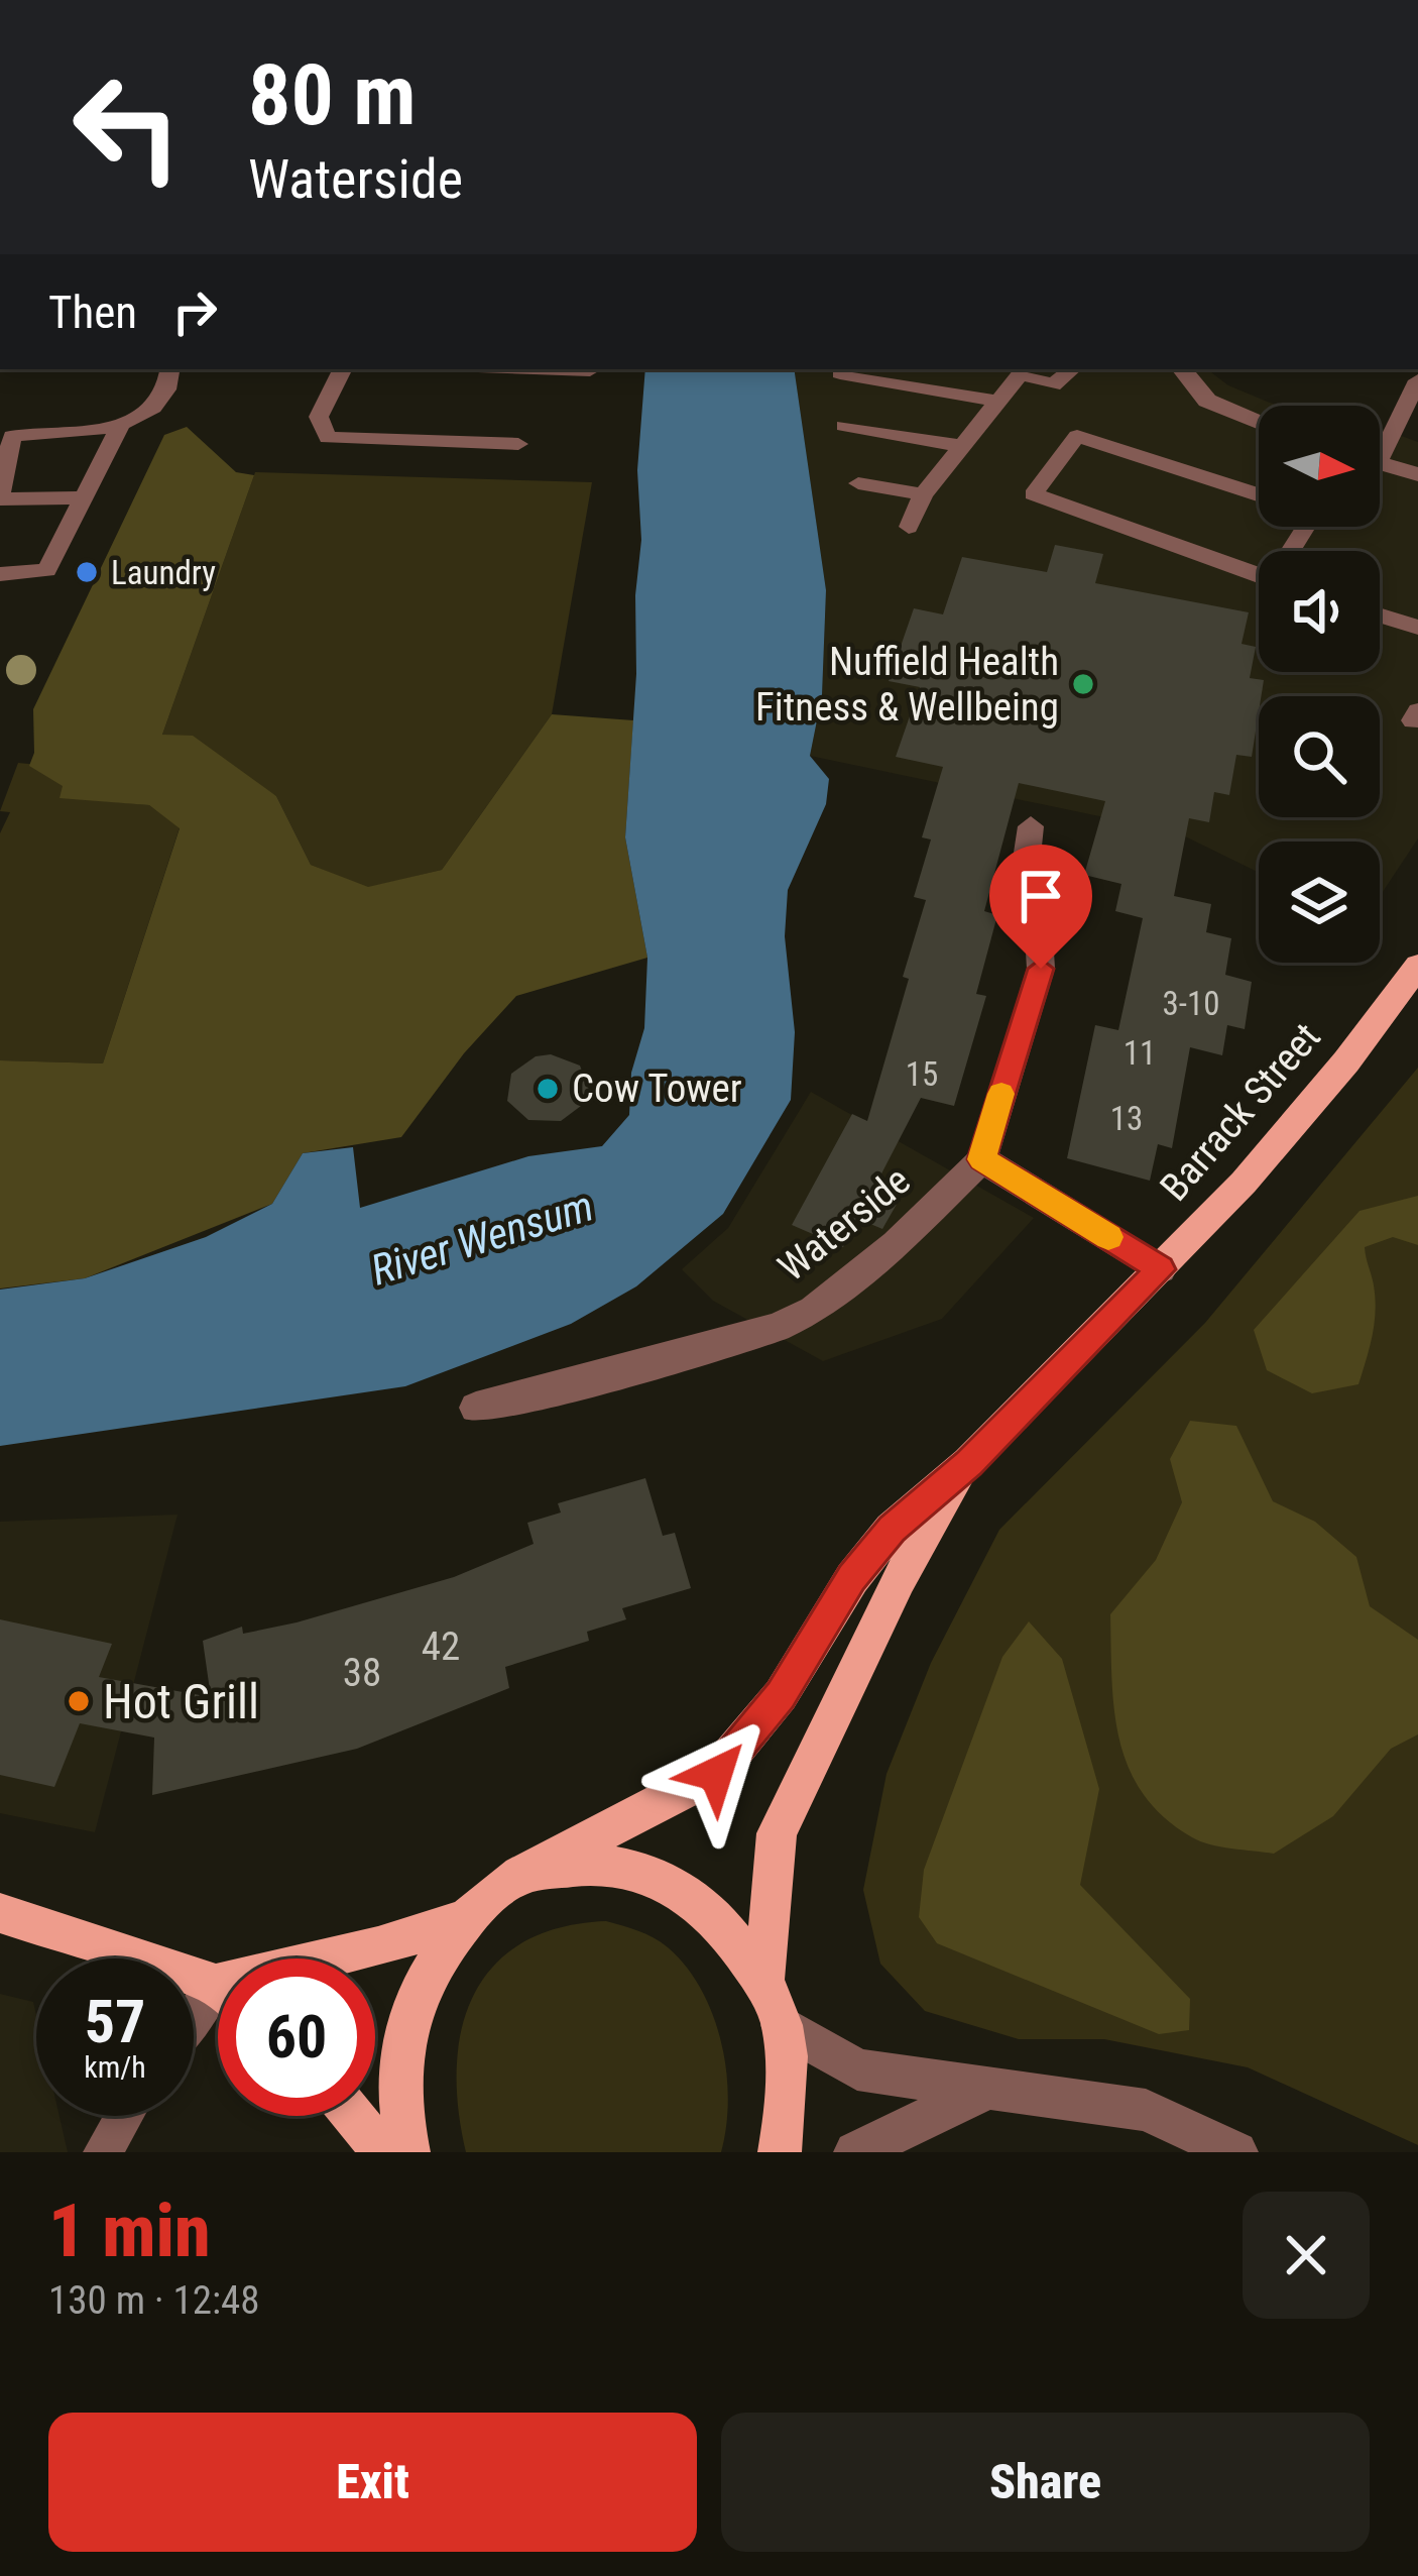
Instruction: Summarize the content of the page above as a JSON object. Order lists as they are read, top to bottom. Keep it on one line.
{"streets":{"main road":["Barrack Street"],"street":["Waterside"]},"water":["River Wensum"],"places":["Laundry","Nuffield Health Fitness & Wellbeing","Cow Tower","Hot Grill"],"house_numbers":["3-10","11","15","13","42","38"],"north":"right","page":{"turn":["80 m","Waterside"],"then":"Then","speed":"57 km/h","limit":"60","heading":["1 min","130 m · 12:48"],"buttons":["Exit","Share"]}}
